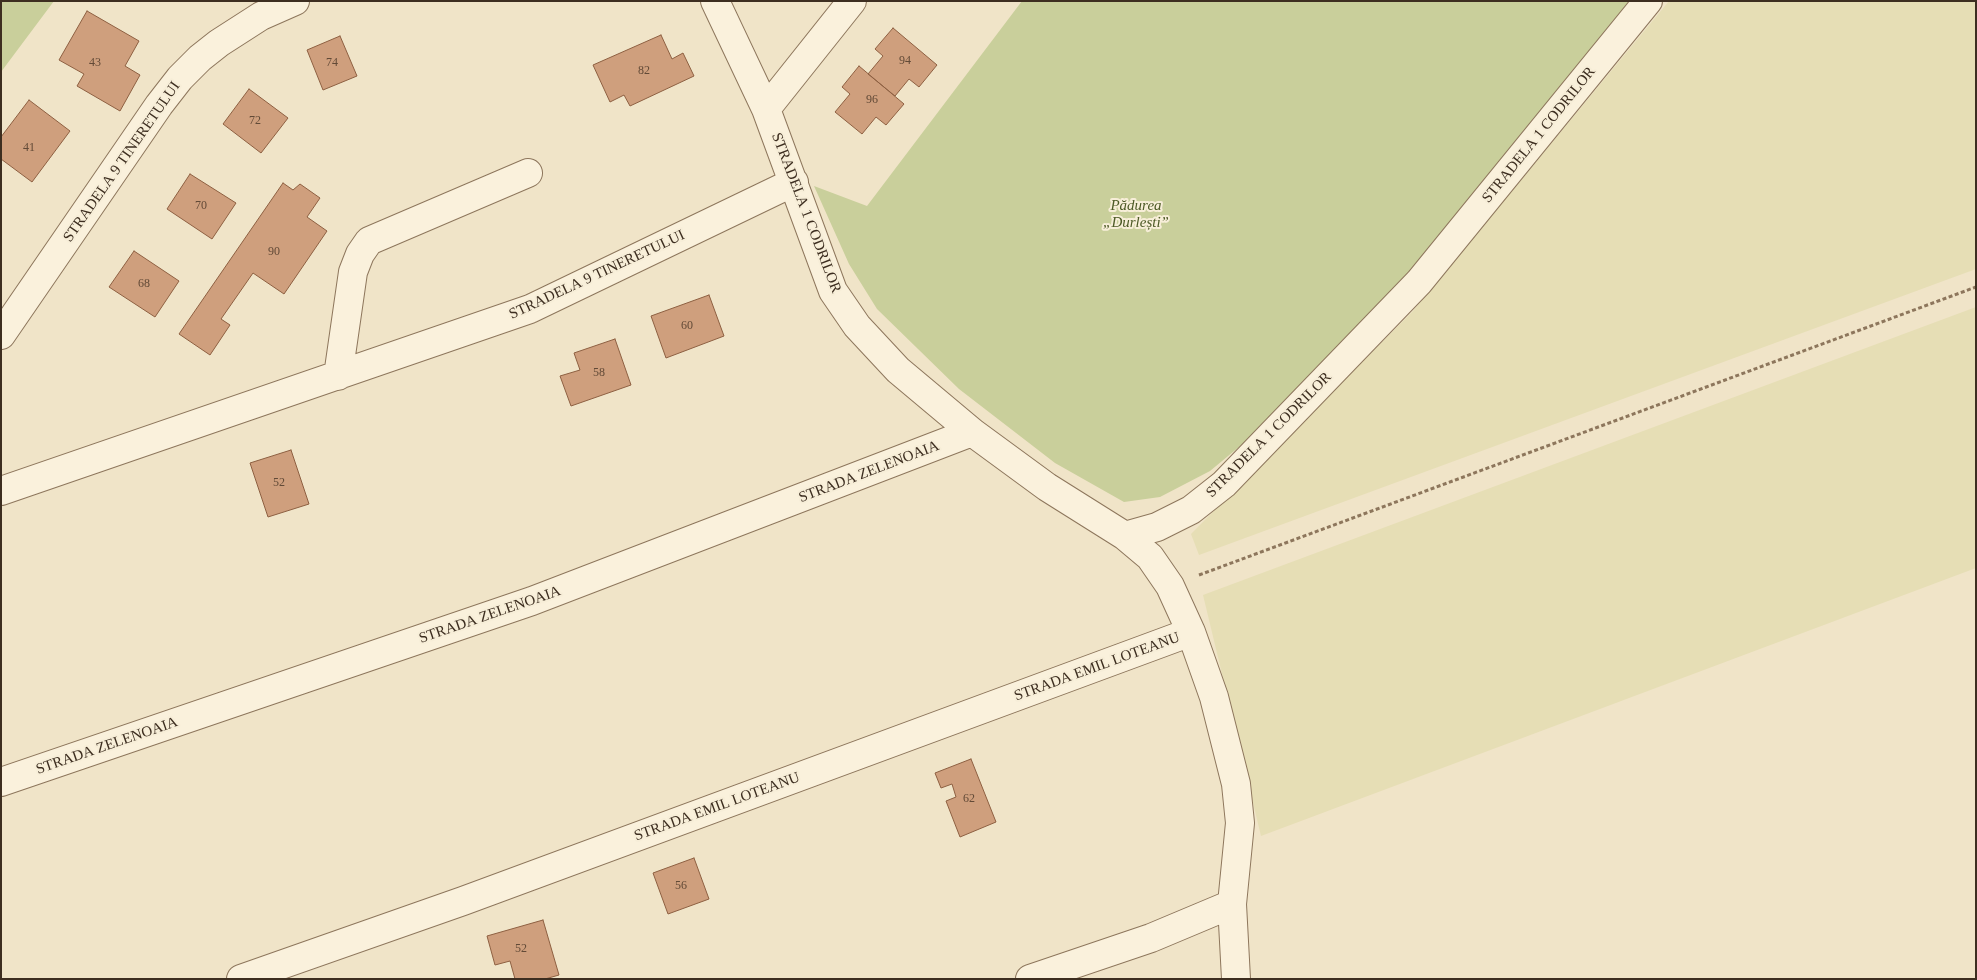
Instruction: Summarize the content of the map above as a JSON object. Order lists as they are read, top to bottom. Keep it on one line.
{"streets":{"street":["STRADELA 1 CODRILOR","STRADELA 9 TINERETULUI","STRADA ZELENOAIA","STRADA EMIL LOTEANU"]},"crossings":[["STRADELA 1 CODRILOR","STRADELA 9 TINERETULUI"],["STRADELA 1 CODRILOR","STRADA ZELENOAIA"]],"parks":["Pădurea „Durlești”"],"house_numbers":["94","43","74","82","96","72","41","70","90","68","60","58","52","62","56","52"]}
